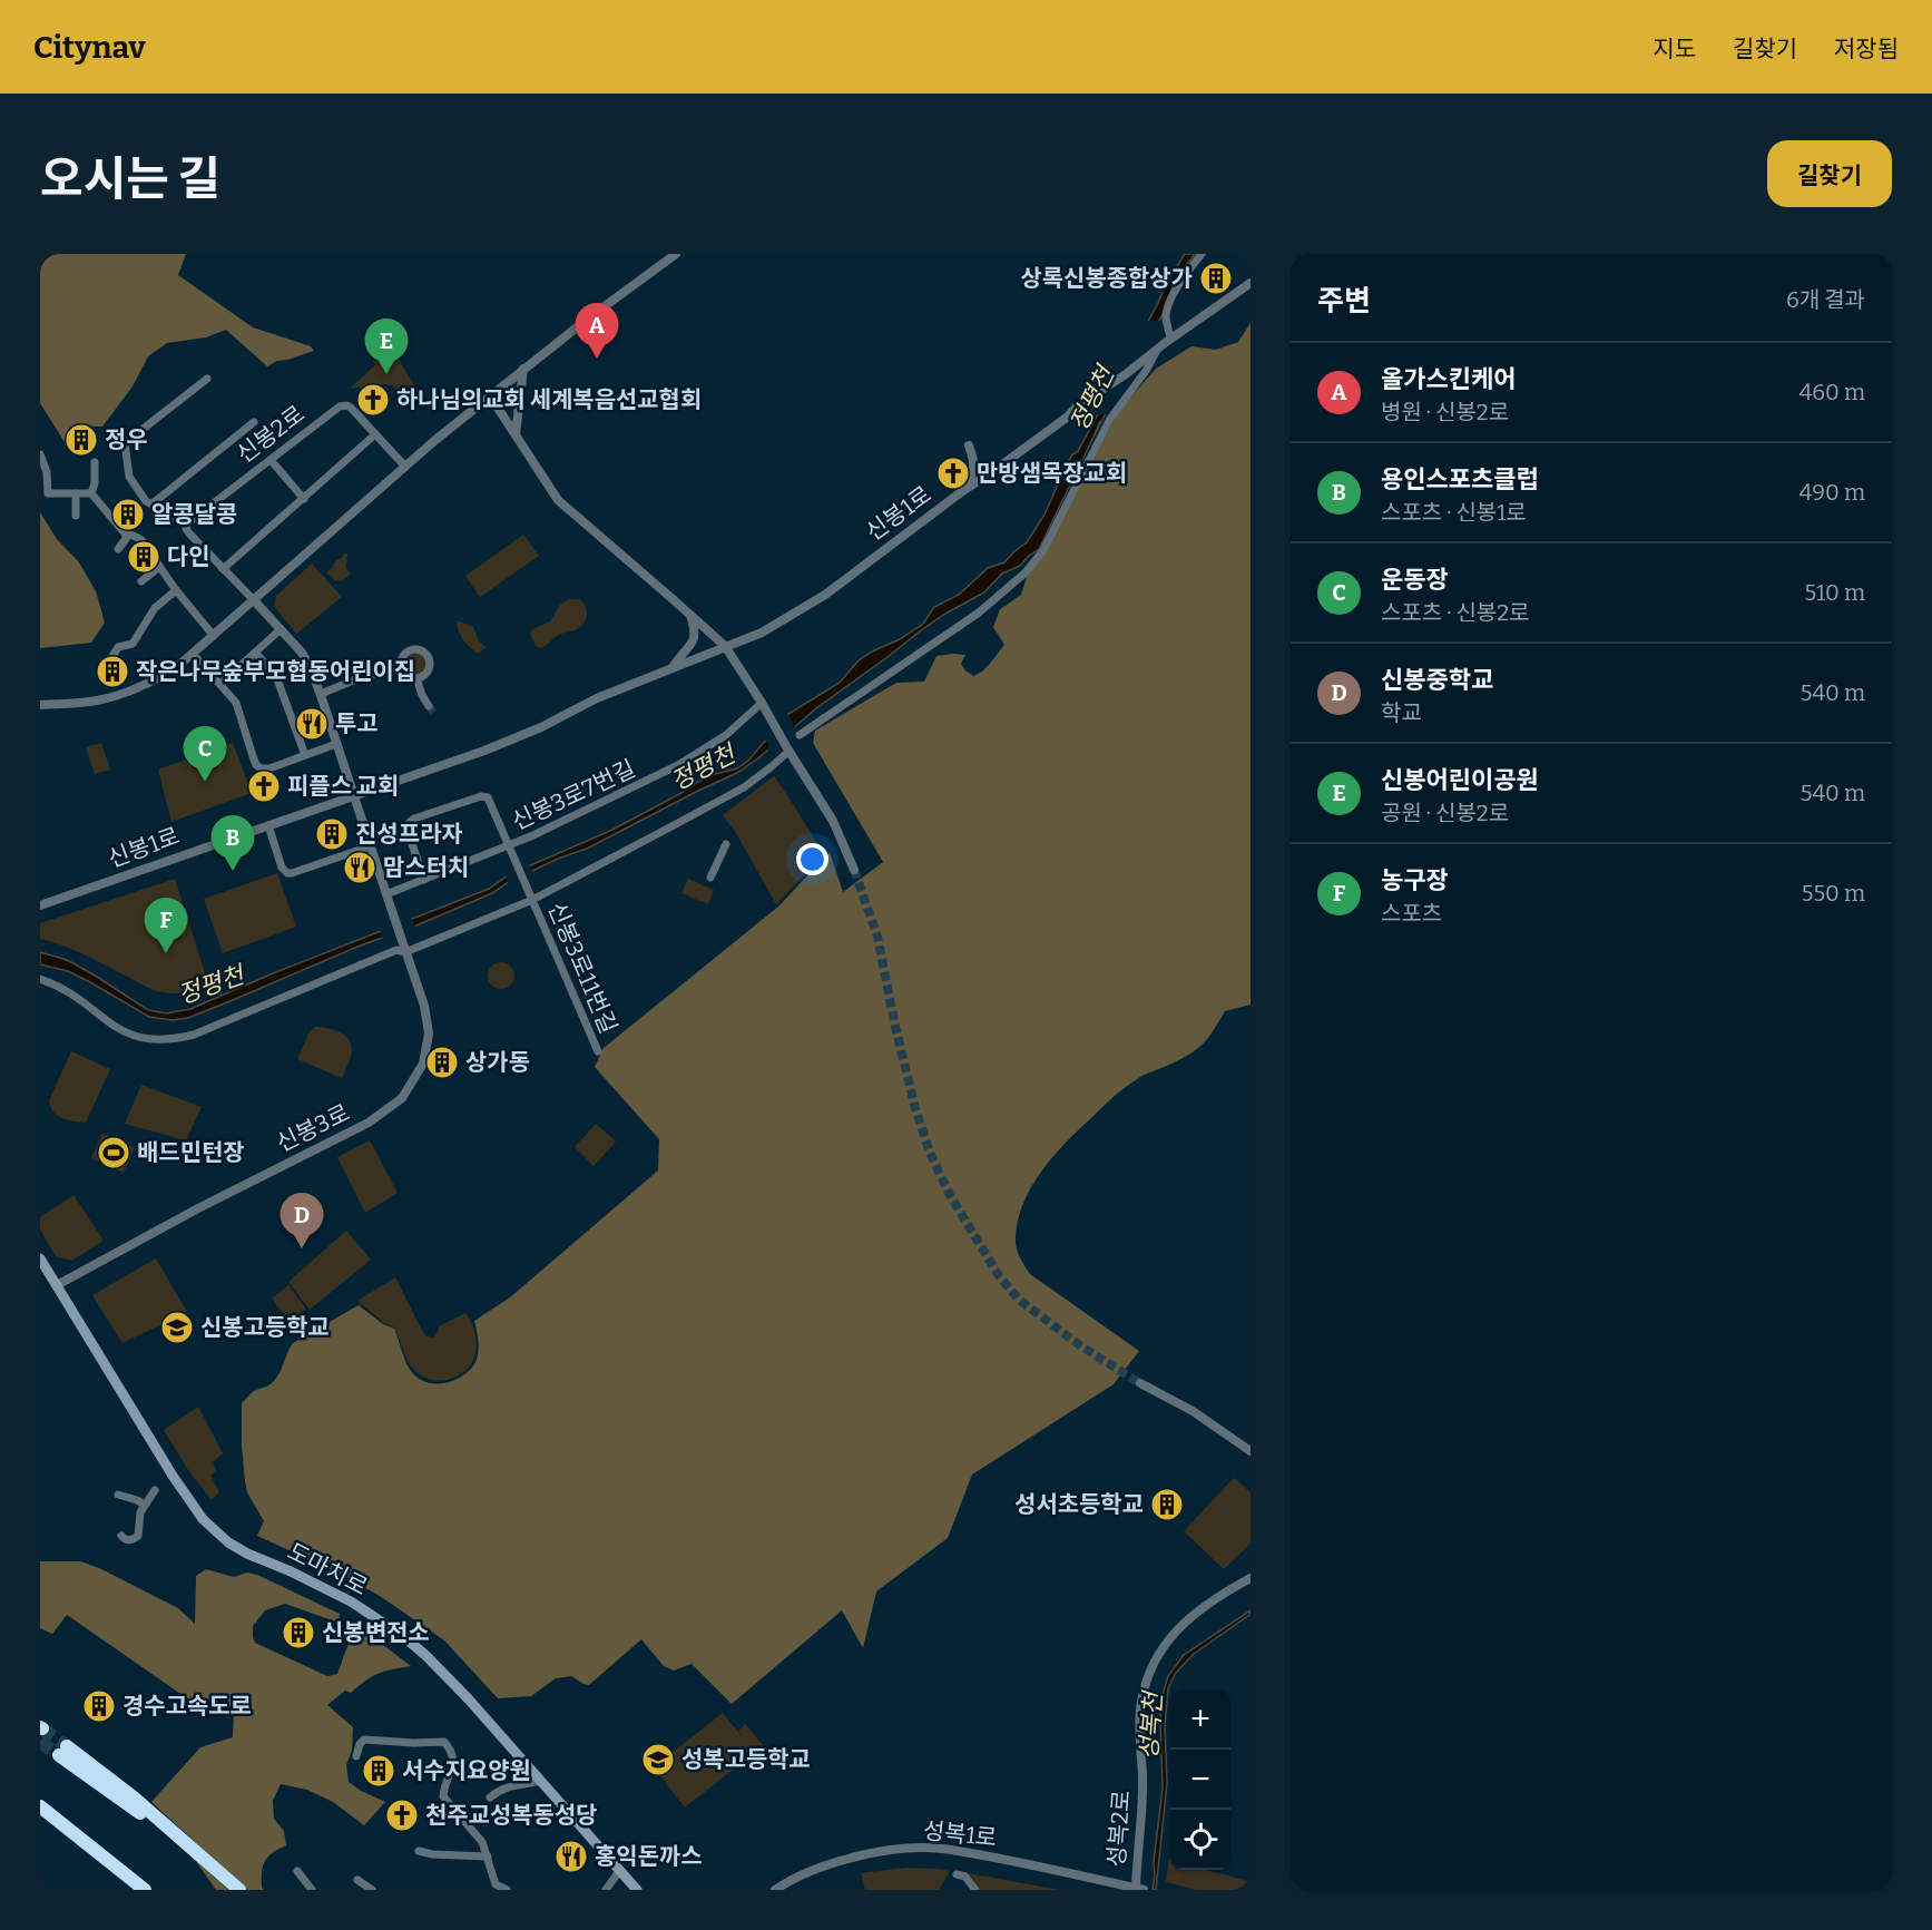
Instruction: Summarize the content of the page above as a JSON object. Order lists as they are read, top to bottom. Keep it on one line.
{"streets":{"main road":["도마치로"],"street":["신봉2로","신봉1로","신봉3로7번길","신봉3로11번길","신봉3로","성복2로","성복1로"]},"crossings":[["신봉3로7번길","신봉3로"],["신봉3로11번길","신봉3로"],["신봉3로","도마치로"],["성복2로","성복1로"]],"water":["정평천","성복천"],"places":{"building":["상록신봉종합상가","정우","알콩달콩","다인","작은나무숲부모협동어린이집","진성프라자","상가동","성서초등학교","신봉변전소","경수고속도로","서수지요양원"],"church":["하나님의교회 세계복음선교협회","만방샘목장교회","피플스 교회","천주교성복동성당"],"restaurant":["투고","맘스터치","홍익돈까스"],"sports":["배드민턴장"],"school or university":["신봉고등학교","성복고등학교"]},"page":{"header":"Citynav","nav":["지도","길찾기","저장됨"],"title":"오시는 길","buttons":"길찾기","heading":["주변","6개 결과"],"pins":["A","E","C","B","F","D"],"list":[{"mark":"A","name":"올가스킨케어","note":"병원 · 신봉2로","value":"460 m"},{"mark":"B","name":"용인스포츠클럽","note":"스포츠 · 신봉1로","value":"490 m"},{"mark":"C","name":"운동장","note":"스포츠 · 신봉2로","value":"510 m"},{"mark":"D","name":"신봉중학교","note":"학교","value":"540 m"},{"mark":"E","name":"신봉어린이공원","note":"공원 · 신봉2로","value":"540 m"},{"mark":"F","name":"농구장","note":"스포츠","value":"550 m"}],"map_buttons":["+","−"]}}
